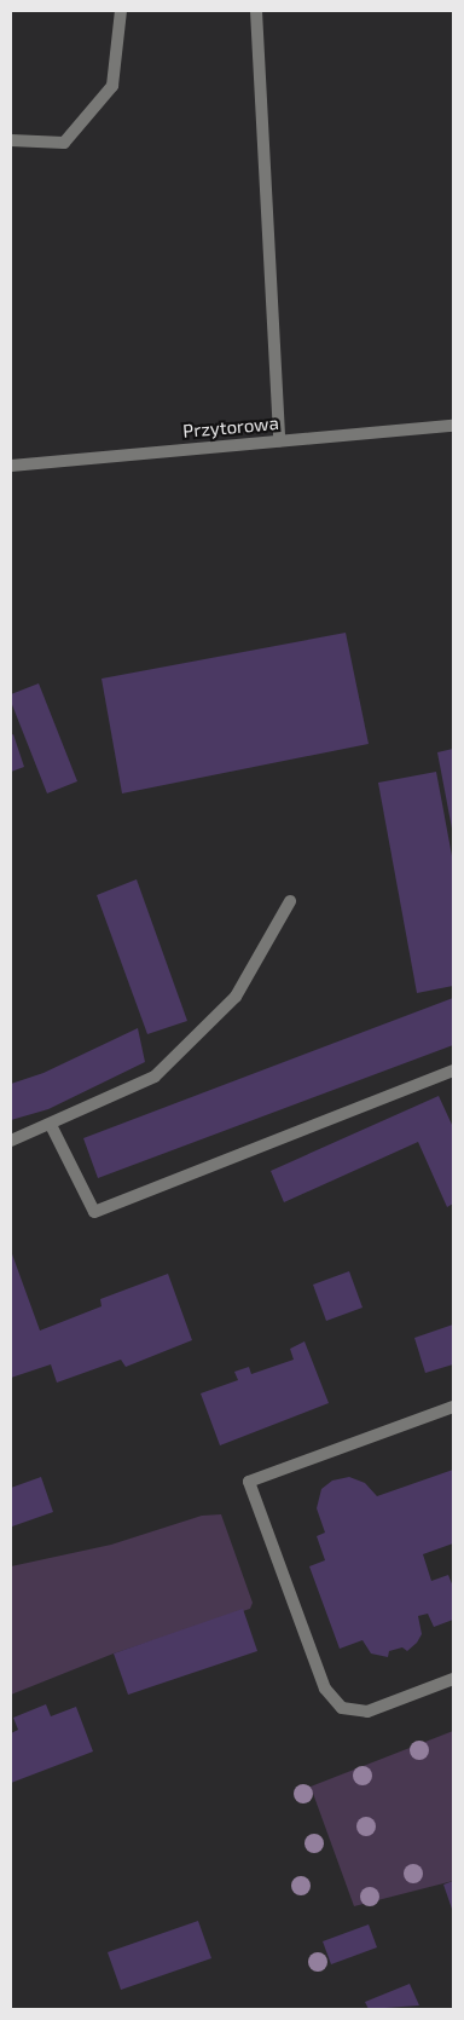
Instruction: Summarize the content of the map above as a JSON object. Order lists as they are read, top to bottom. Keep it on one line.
{"streets":{"street":["Przytorowa"]}}
